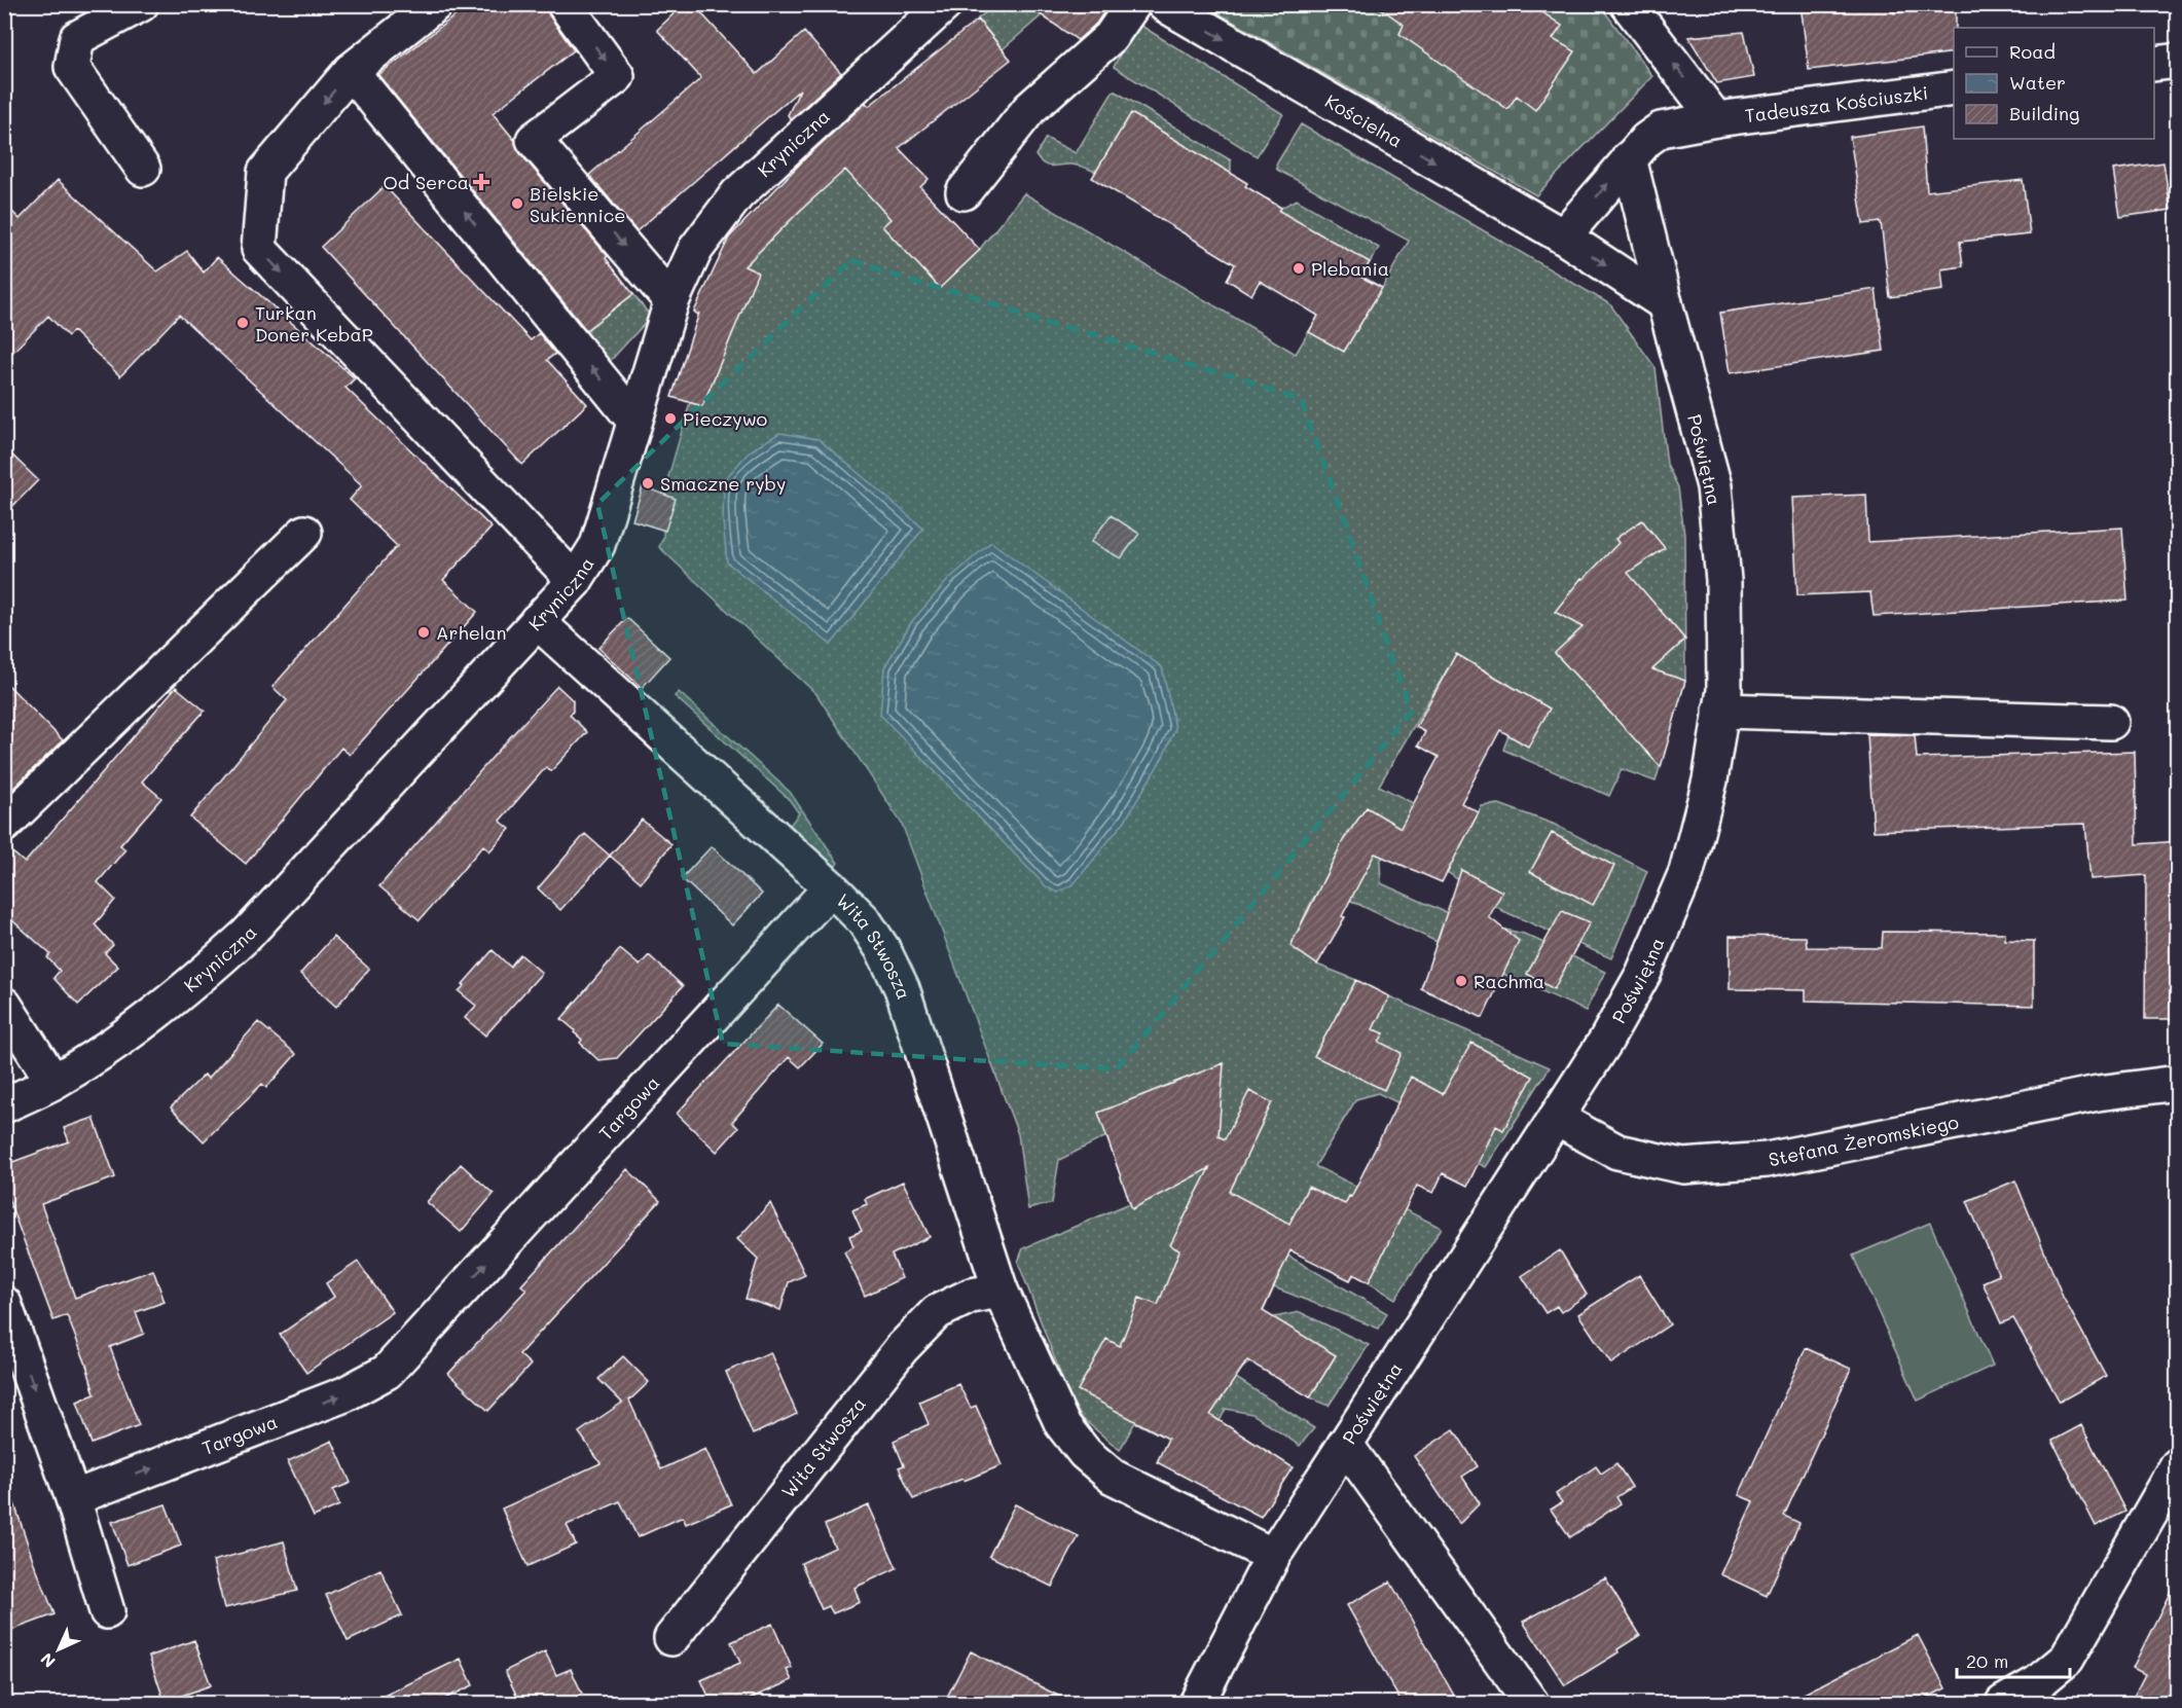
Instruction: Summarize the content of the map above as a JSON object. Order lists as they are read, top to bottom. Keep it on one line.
{"streets":{"street":["Tadeusza Kościuszki","Kościelna","Kryniczna","Poświętna","Wita Stwosza","Targowa","Stefana Żeromskiego"]},"crossings":[["Kościelna","Poświętna"],["Poświętna","Wita Stwosza"],["Poświętna","Stefana Żeromskiego"],["Wita Stwosza","Targowa"]],"one_way":["Kościelna","Targowa"],"places":{"health":["Od Serca"],"other":["Bielskie Sukiennice","Plebania","Turkan Doner KebaP","Pieczywo","Smaczne ryby","Arhelan","Rachma"]},"legend":["Road","Water","Building"],"scale_bar":"20 m","north":"bottom left"}
